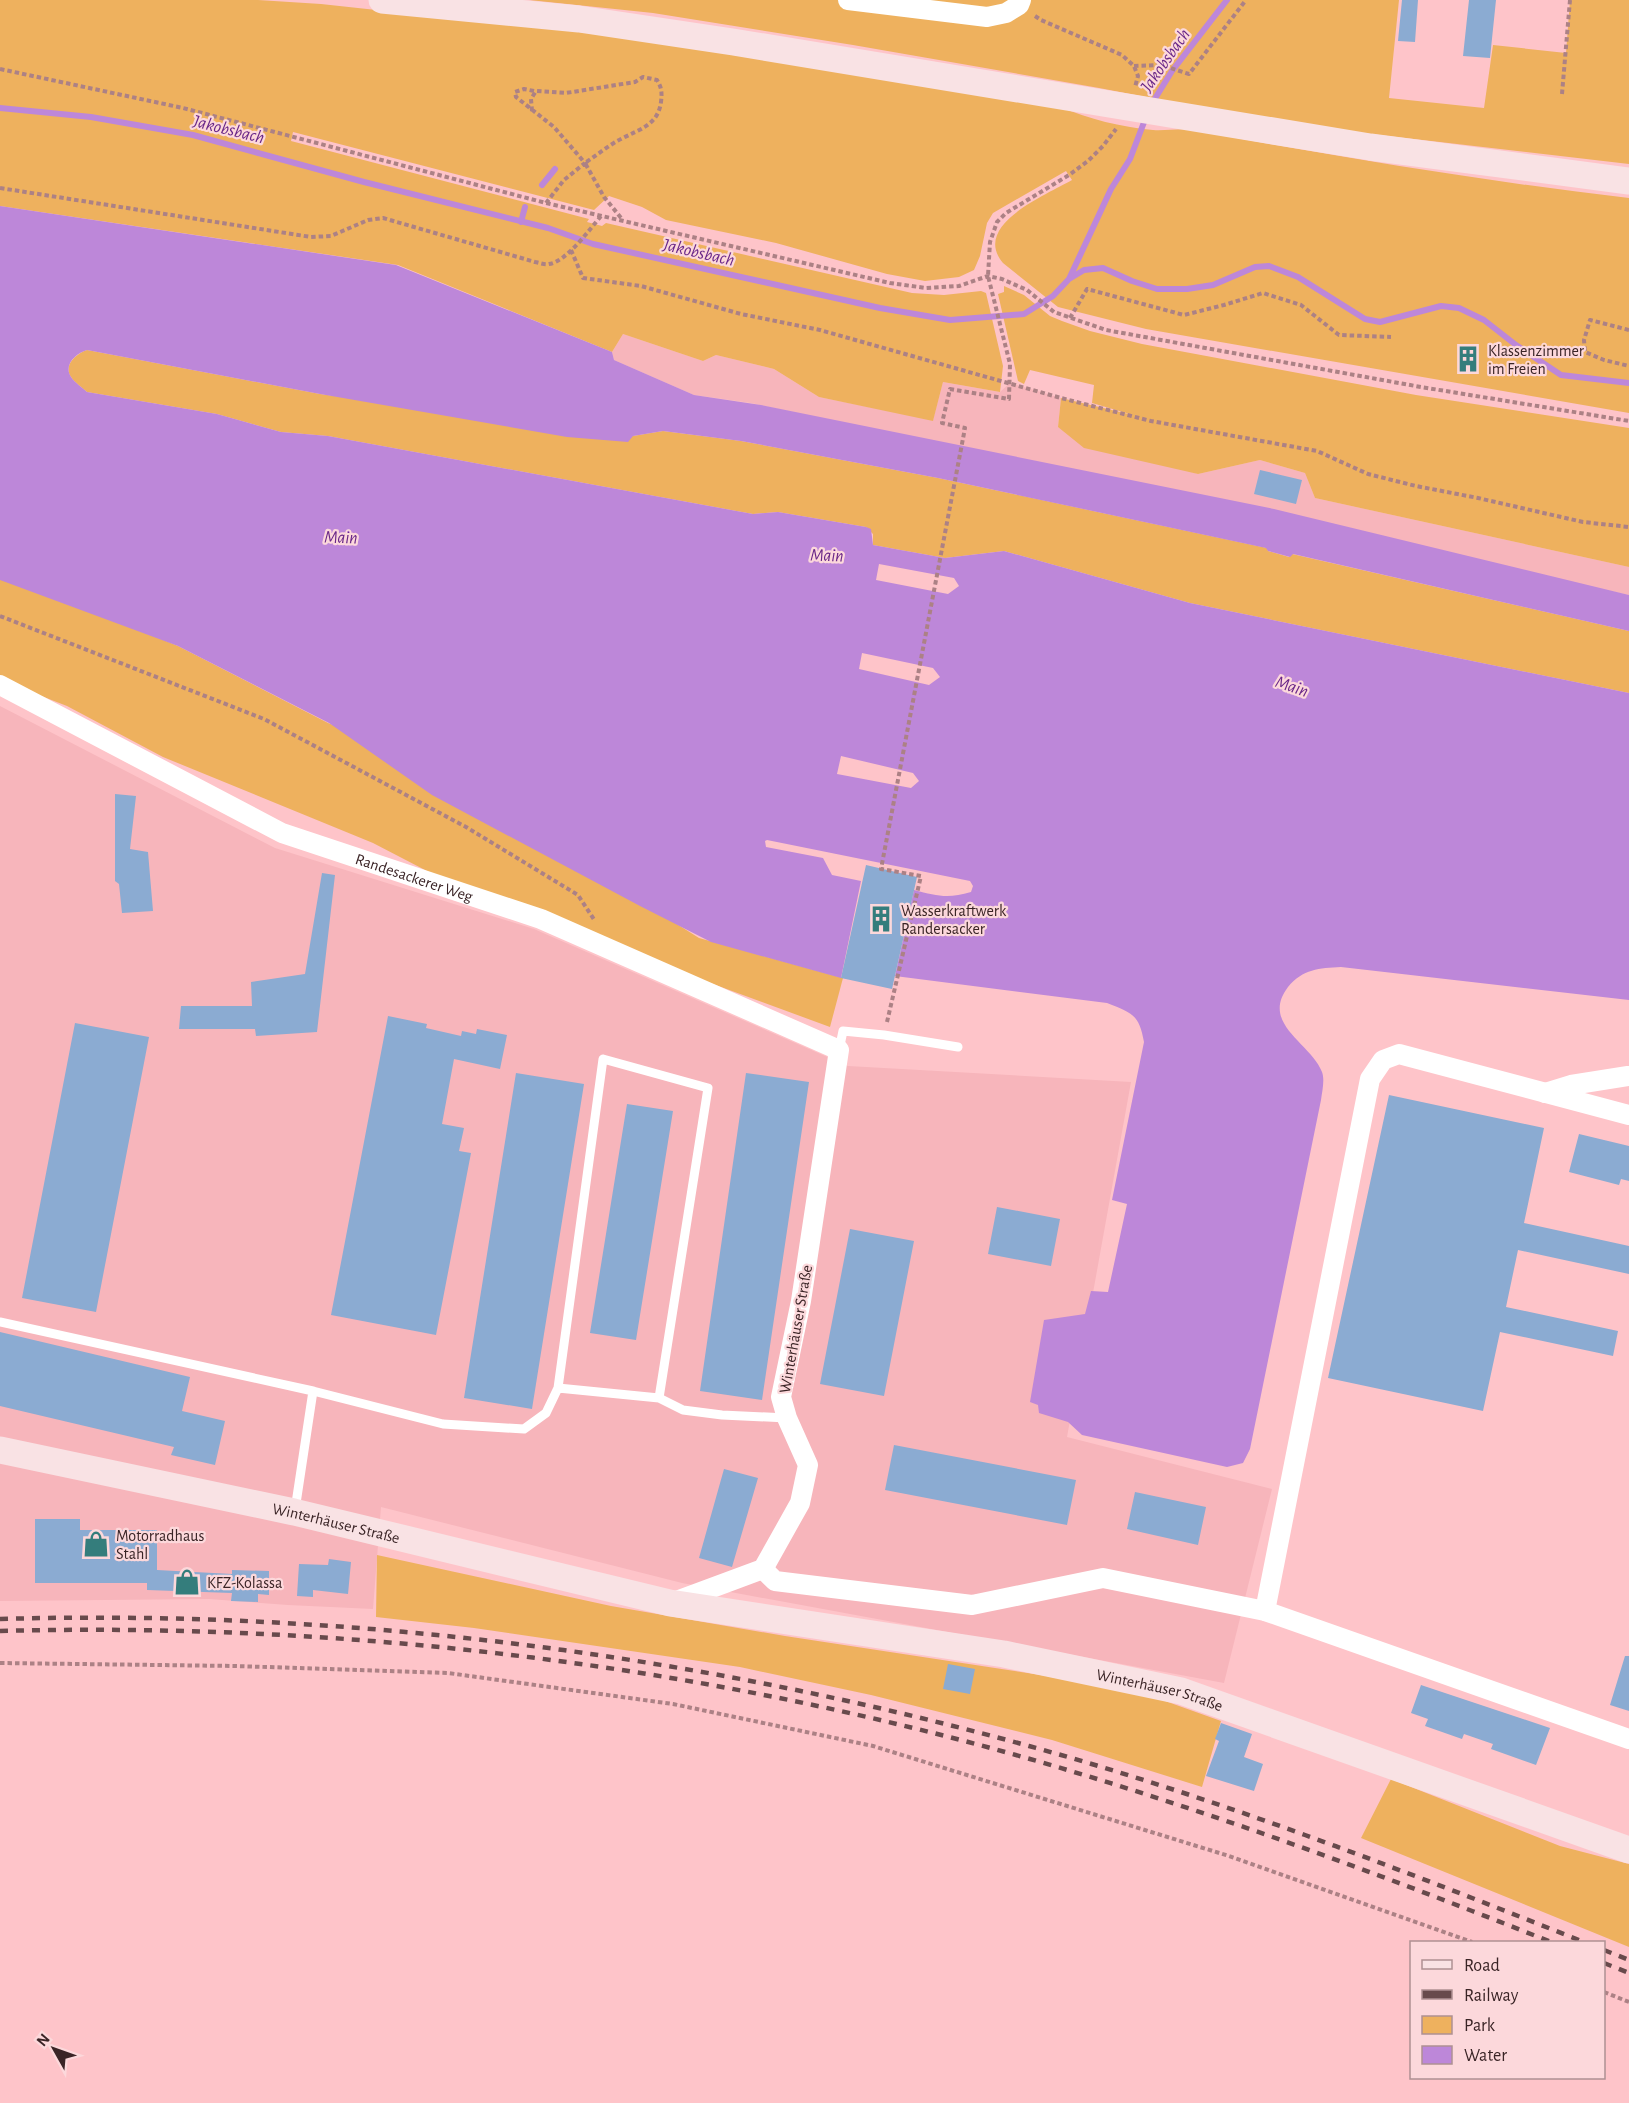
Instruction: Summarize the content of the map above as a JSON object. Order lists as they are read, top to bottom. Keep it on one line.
{"streets":{"main road":["Winterhäuser Straße"],"street":["Randesackerer Weg"]},"crossings":[["Randesackerer Weg","Winterhäuser Straße"]],"water":["Jakobsbach","Main"],"places":{"building":["Klassenzimmer im Freien","Wasserkraftwerk Randersacker"],"shop":["Motorradhaus Stahl","KFZ-Kolassa"]},"legend":["Road","Railway","Park","Water"],"north":"top left"}
